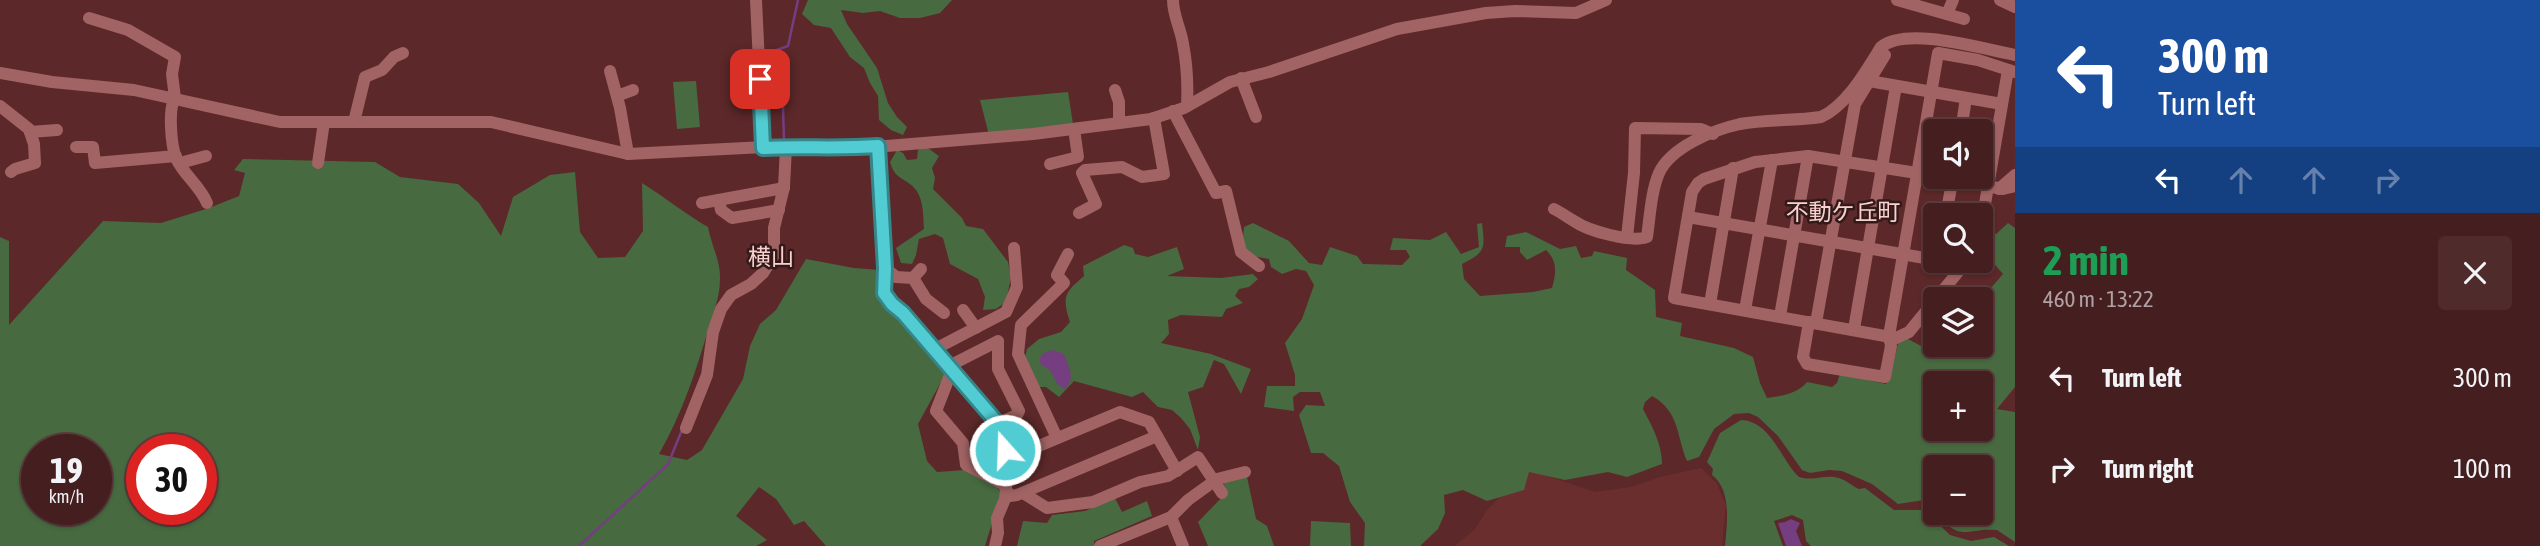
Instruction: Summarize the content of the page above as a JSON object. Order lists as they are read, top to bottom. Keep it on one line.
{"districts":["不動ケ丘町","横山"],"page":{"turn":["300 m","Turn left"],"map_buttons":["+","−"],"heading":["2 min","460 m · 13:22"],"list":[{"name":"Turn left","value":"300 m"},{"name":"Turn right","value":"100 m"}],"speed":"19 km/h","limit":"30"}}
